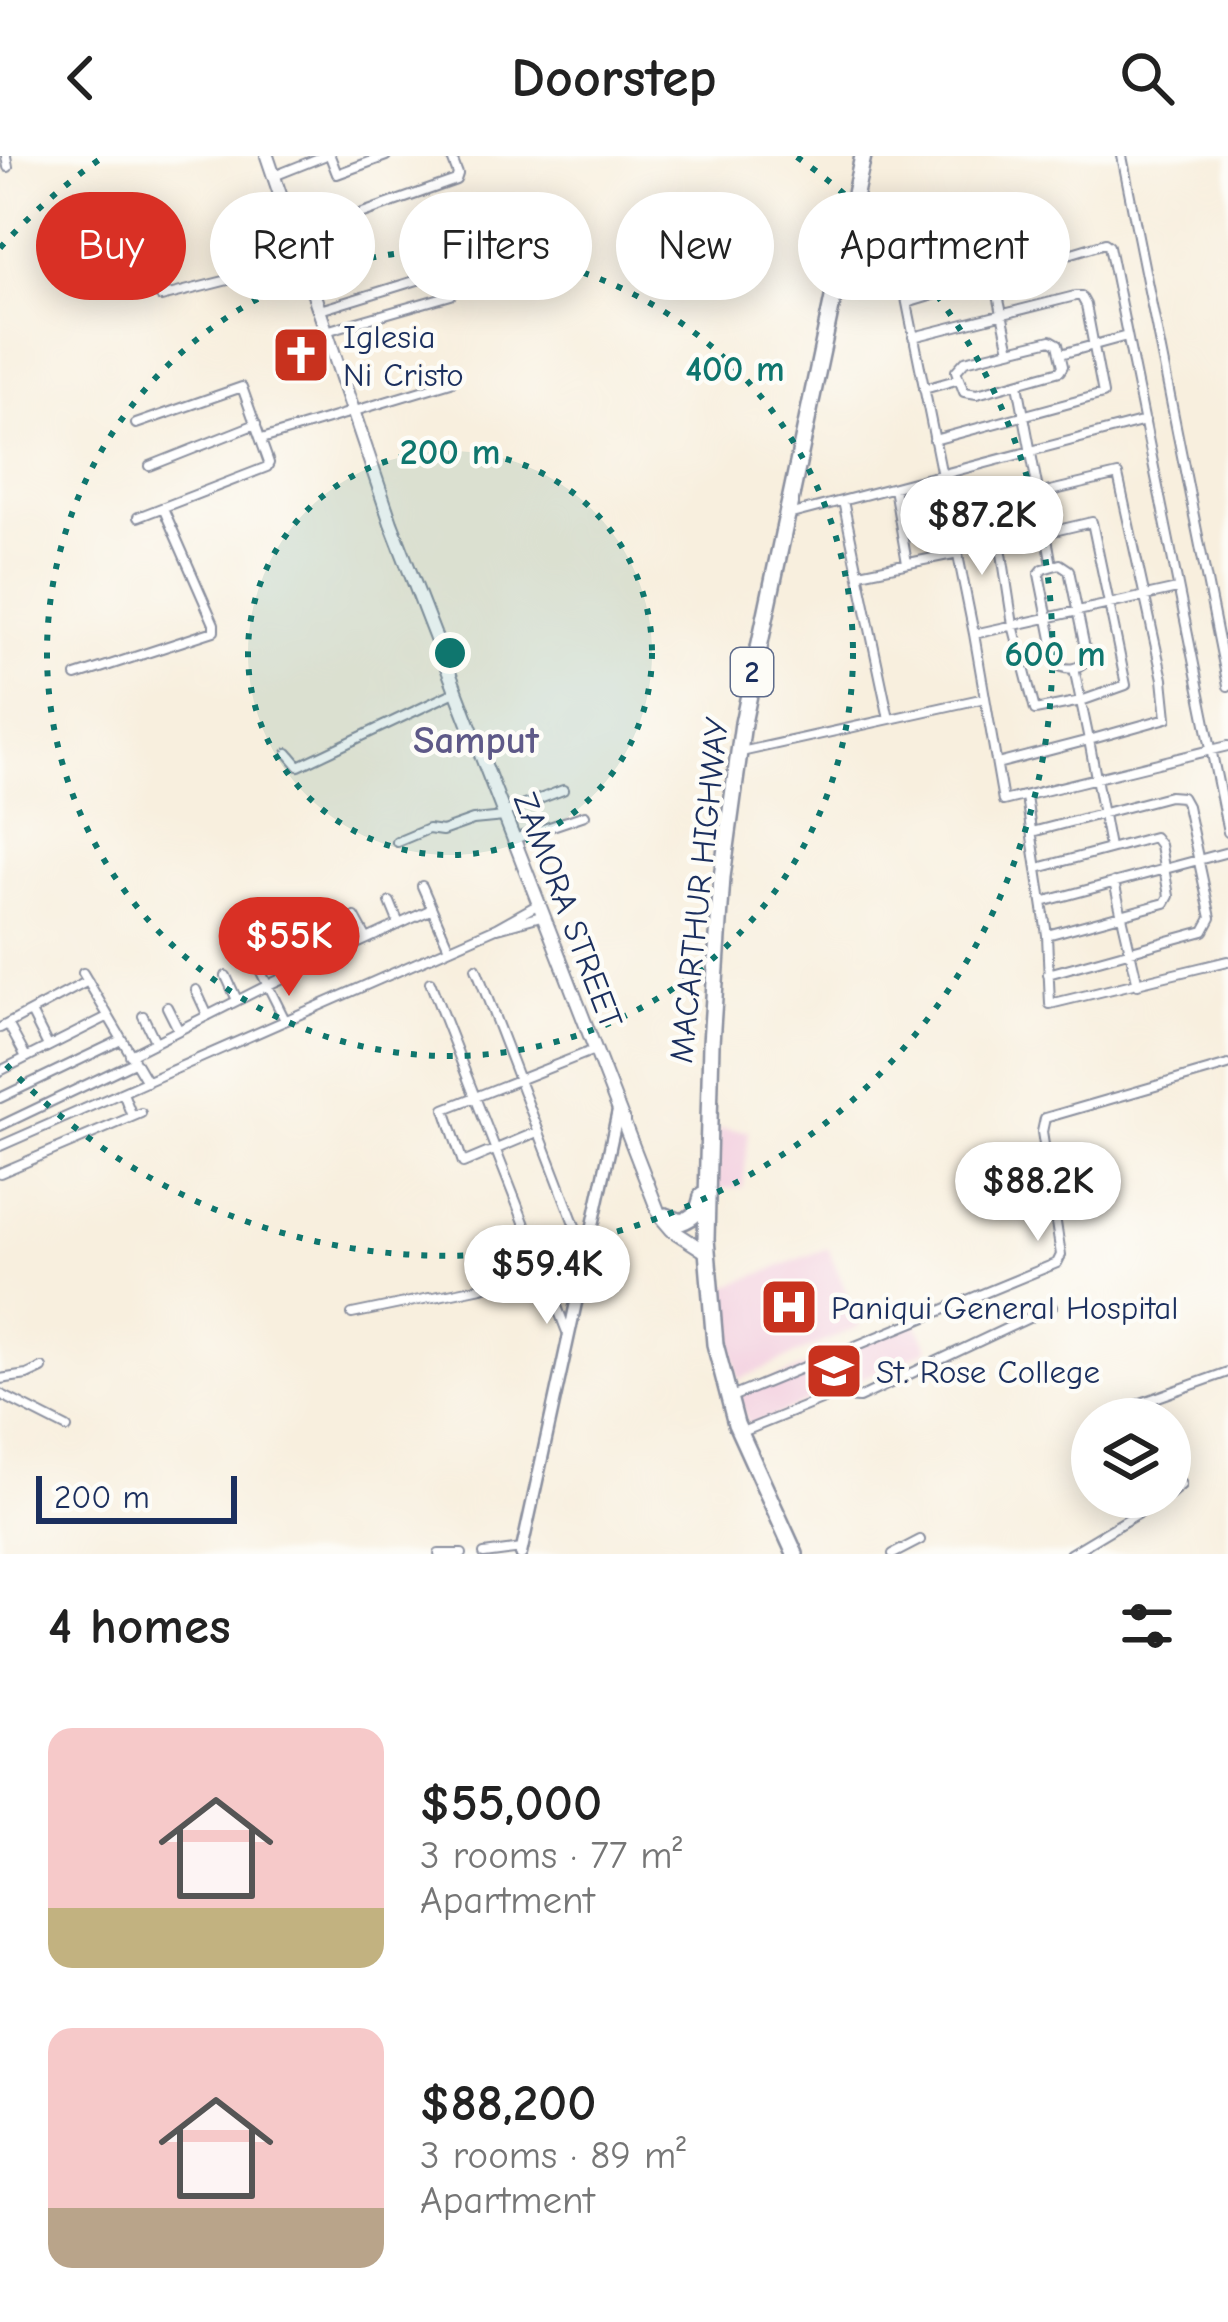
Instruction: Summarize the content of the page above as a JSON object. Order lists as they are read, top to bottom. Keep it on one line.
{"streets":{"highway":["2","MACARTHUR HIGHWAY"],"main road":["ZAMORA STREET"]},"districts":["Samput"],"places":{"church":["Iglesia Ni Cristo"],"hospital":["Paniqui General Hospital"],"school or university":["St. Rose College"]},"scale_bar":"200 m","page":{"header":"Doorstep","chip":["Buy","Rent","Filters","New","Apartment"],"price":["$87.2K","$55K","$88.2K","$59.4K"],"scale":"200 m","heading":"4 homes","list":[{"name":"$55,000","note":"3 rooms · 77 m² · Apartment"},{"name":"$88,200","note":"3 rooms · 89 m² · Apartment"}]},"rings":["400 m","200 m","600 m"]}
